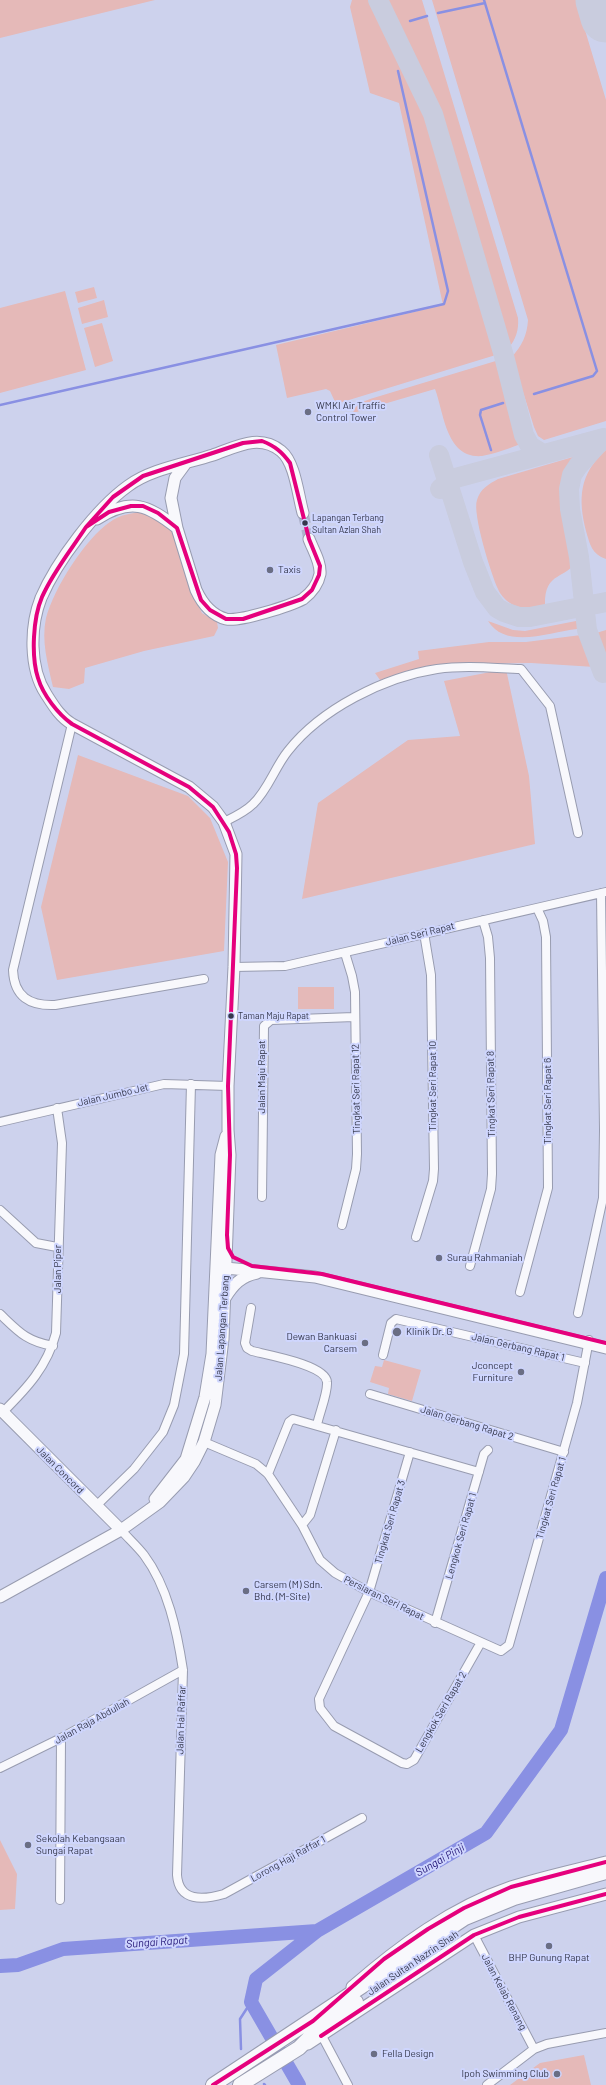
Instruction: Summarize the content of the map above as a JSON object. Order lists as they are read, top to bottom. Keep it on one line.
{"streets":{"highway":["Jalan Sultan Nazrin Shah"],"street":["Jalan Seri Rapat","Jalan Maju Rapat","Tingkat Seri Rapat 10","Tingkat Seri Rapat 12","Tingkat Seri Rapat 8","Jalan Jumbo Jet","Tingkat Seri Rapat 6","Jalan Piper","Jalan Lapangan Terbang","Jalan Gerbang Rapat 1","Jalan Gerbang Rapat 2","Jalan Concord","Tingkat Seri Rapat 1","Tingkat Seri Rapat 3","Lengkok Seri Rapat 1","Persiaran Seri Rapat","Lengkok Seri Rapat 2","Jalan Hai Raffar","Jalan Raja Abdullah","Lorong Haji Raffar 1","Jalan Kelab Renang"]},"crossings":[["Jalan Seri Rapat","Tingkat Seri Rapat 10"],["Jalan Seri Rapat","Tingkat Seri Rapat 12"],["Jalan Seri Rapat","Tingkat Seri Rapat 8"],["Jalan Seri Rapat","Tingkat Seri Rapat 6"],["Jalan Seri Rapat","Jalan Lapangan Terbang"],["Jalan Maju Rapat","Tingkat Seri Rapat 12"],["Jalan Jumbo Jet","Jalan Piper"],["Jalan Jumbo Jet","Jalan Lapangan Terbang"],["Jalan Piper","Jalan Concord"],["Jalan Lapangan Terbang","Jalan Concord"],["Jalan Lapangan Terbang","Persiaran Seri Rapat"],["Jalan Lapangan Terbang","Jalan Hai Raffar"],["Jalan Gerbang Rapat 1","Tingkat Seri Rapat 1"],["Jalan Gerbang Rapat 2","Tingkat Seri Rapat 1"],["Jalan Concord","Jalan Hai Raffar"],["Tingkat Seri Rapat 1","Persiaran Seri Rapat"],["Tingkat Seri Rapat 3","Persiaran Seri Rapat"],["Tingkat Seri Rapat 3","Lengkok Seri Rapat 2"],["Lengkok Seri Rapat 1","Persiaran Seri Rapat"],["Persiaran Seri Rapat","Lengkok Seri Rapat 2"],["Jalan Hai Raffar","Jalan Raja Abdullah"],["Jalan Hai Raffar","Lorong Haji Raffar 1"]],"water":["Sungai Pinji","Sungai Rapat"],"places":["WMKI Air Traffic Control Tower","Lapangan Terbang Sultan Azlan Shah","Taxis","Taman Maju Rapat","Surau Rahmaniah","Klinik Dr. G","Dewan Bankuasi Carsem","Jconcept Furniture","Carsem (M) Sdn. Bhd. (M-Site)","Sekolah Kebangsaan Sungai Rapat","BHP Gunung Rapat","Fella Design","Ipoh Swimming Club"]}
